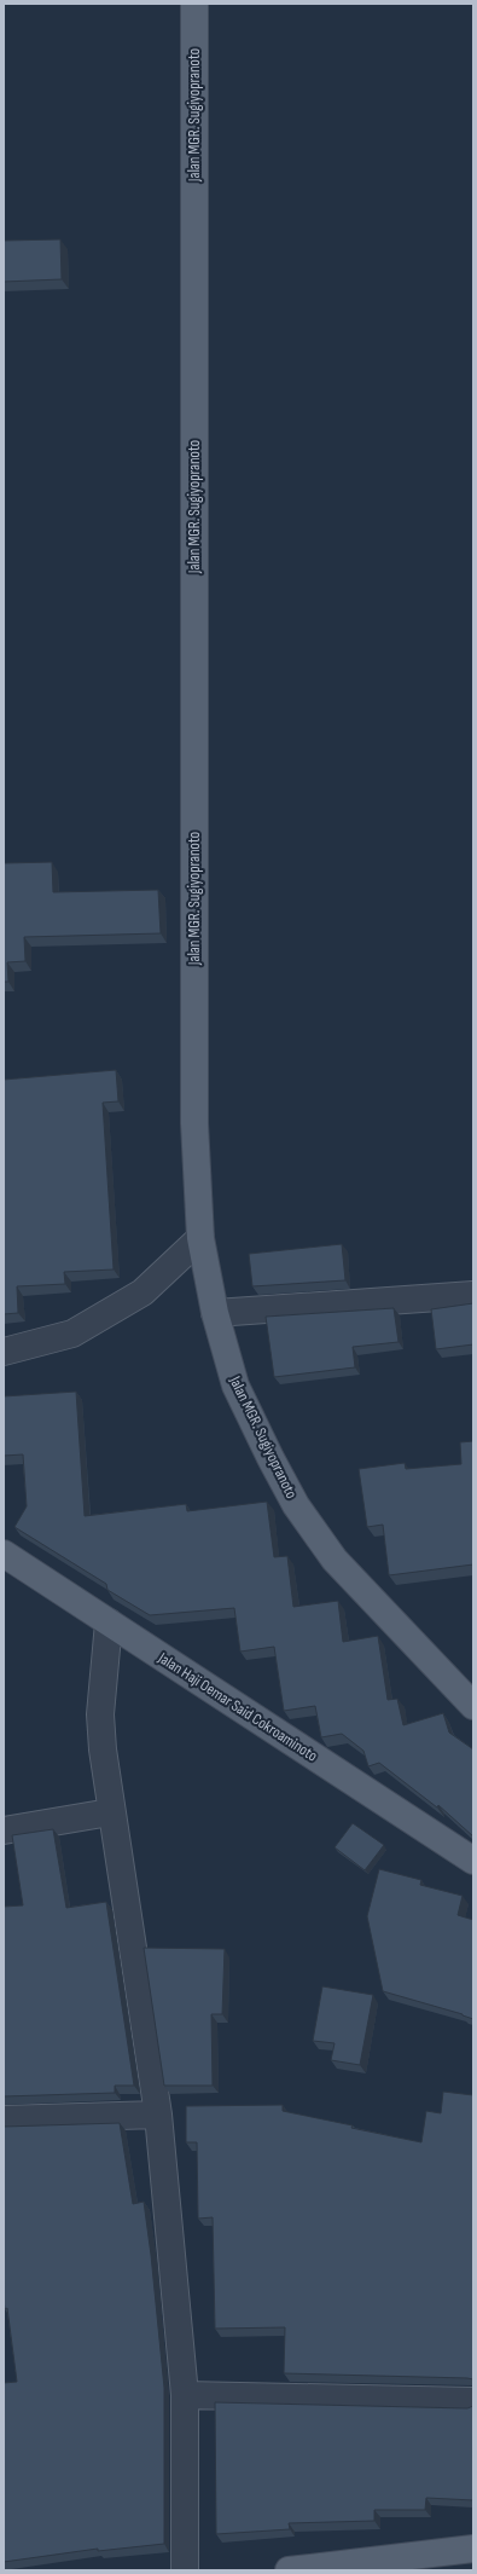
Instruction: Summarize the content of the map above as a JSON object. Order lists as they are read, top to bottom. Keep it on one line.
{"streets":{"main road":["Jalan MGR. Sugiyopranoto","Jalan Haji Oemar Said Cokroaminoto"]}}
